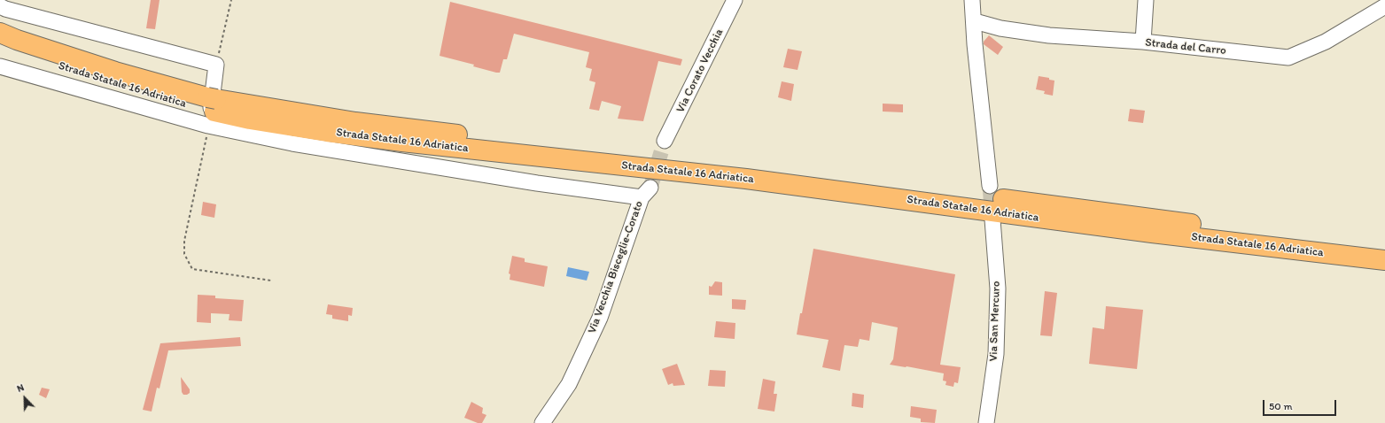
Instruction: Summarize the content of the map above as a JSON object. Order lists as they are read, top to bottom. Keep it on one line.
{"streets":{"highway":["Strada Statale 16 Adriatica"],"street":["Strada del Carro","Via Corato Vecchia","Via Vecchia Bisceglie-Corato","Via San Mercuro"]},"crossings":[["Strada Statale 16 Adriatica","Via Vecchia Bisceglie-Corato"]],"scale_bar":"50 m","north":"top left"}
